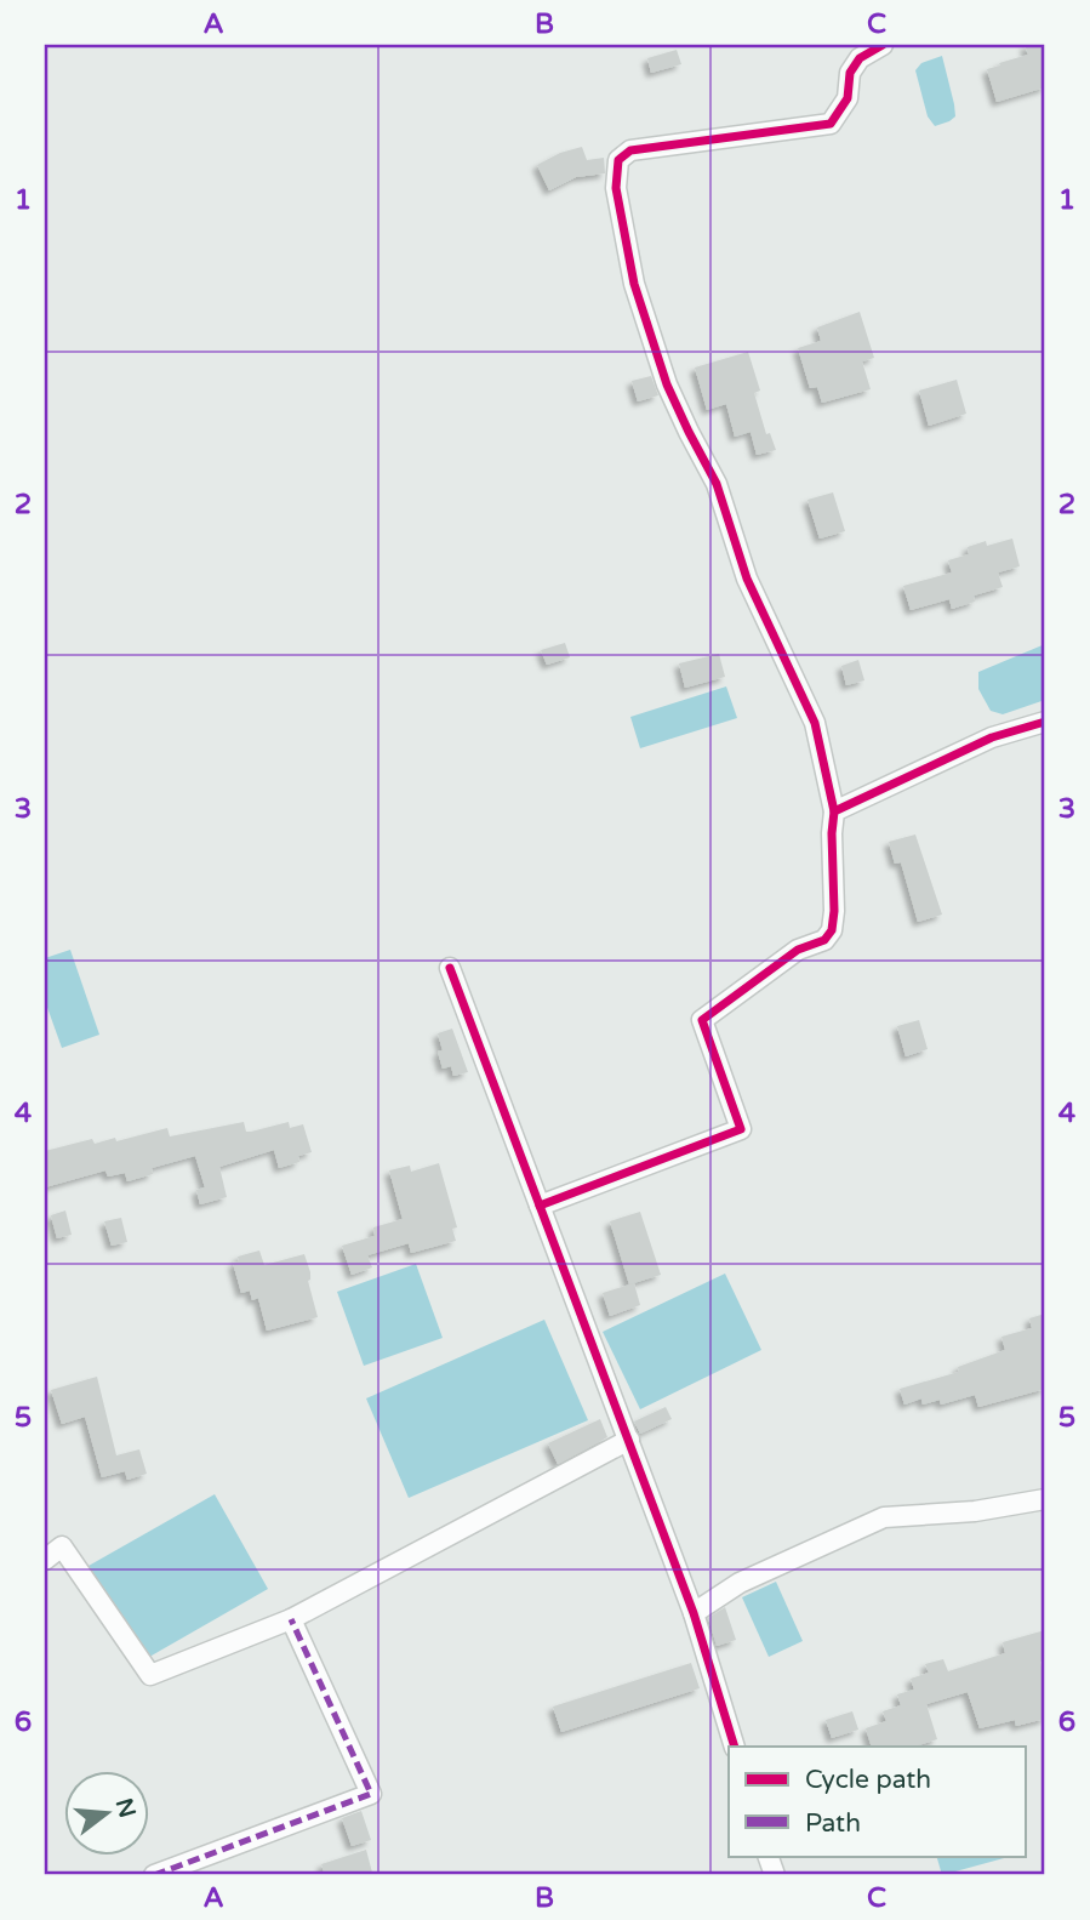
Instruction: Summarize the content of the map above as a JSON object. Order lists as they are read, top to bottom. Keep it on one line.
{"legend":["Cycle path","Path"],"north":"right","grid":{"columns":["A","B","C"],"rows":["1","2","3","4","5","6"]}}
